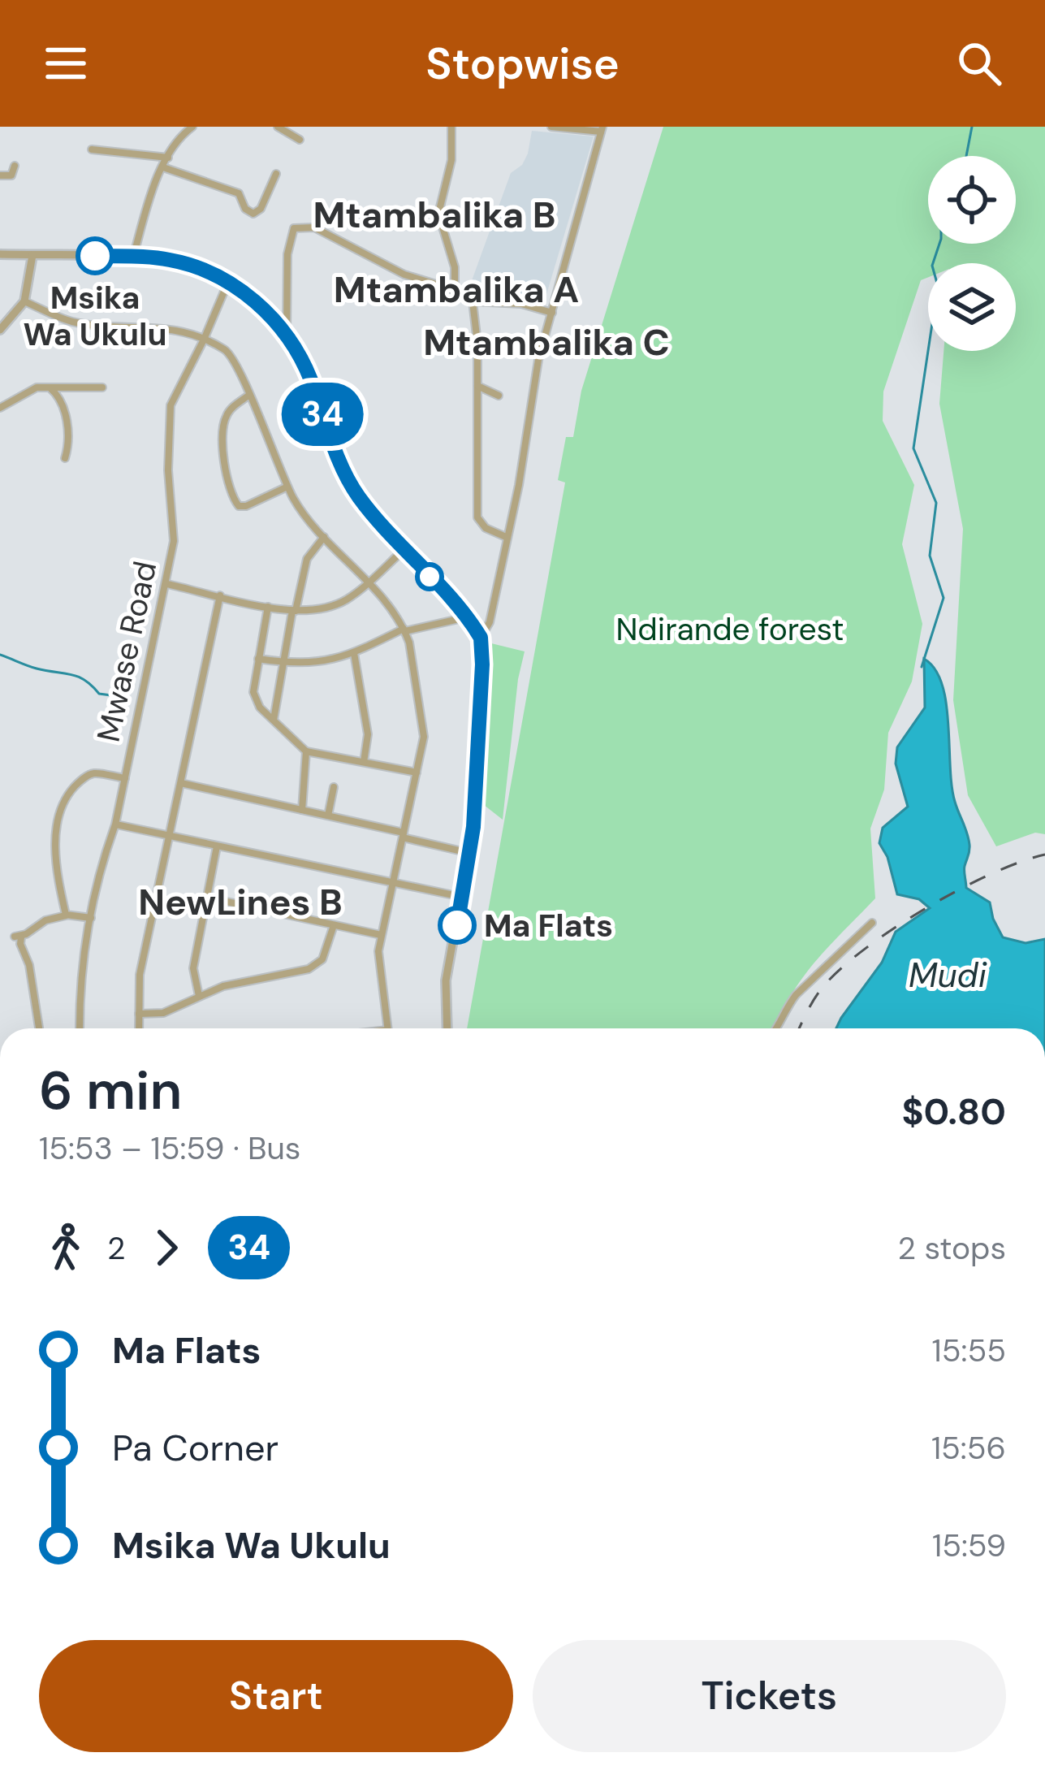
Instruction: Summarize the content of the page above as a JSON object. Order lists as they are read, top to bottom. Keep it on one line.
{"streets":{"street":["Mwase Road"]},"districts":["Mtambalika B","Mtambalika A","Mtambalika C","NewLines B"],"water":["Mudi"],"parks":["Ndirande forest"],"places":["Msika Wa Ukulu","Ma Flats"],"lines":["bus line 34"],"page":{"header":"Stopwise","on_map":"34","heading":["6 min","15:53 – 15:59 · Bus","$0.80"],"legs":["2","34","2 stops"],"list":[{"name":"Ma Flats","value":"15:55"},{"name":"Pa Corner","value":"15:56"},{"name":"Msika Wa Ukulu","value":"15:59"}],"buttons":["Start","Tickets"]}}
